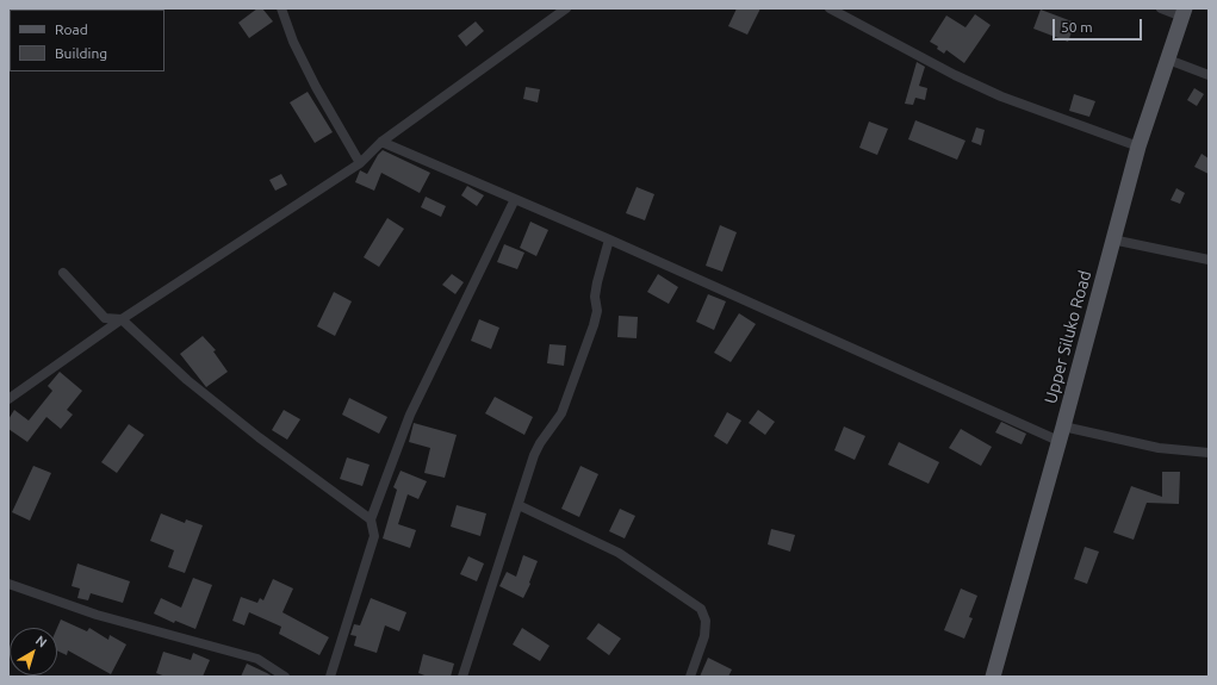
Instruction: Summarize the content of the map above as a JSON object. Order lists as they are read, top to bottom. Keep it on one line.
{"streets":{"main road":["Upper Siluko Road"]},"legend":["Road","Building"],"scale_bar":"50 m","north":"top right"}
